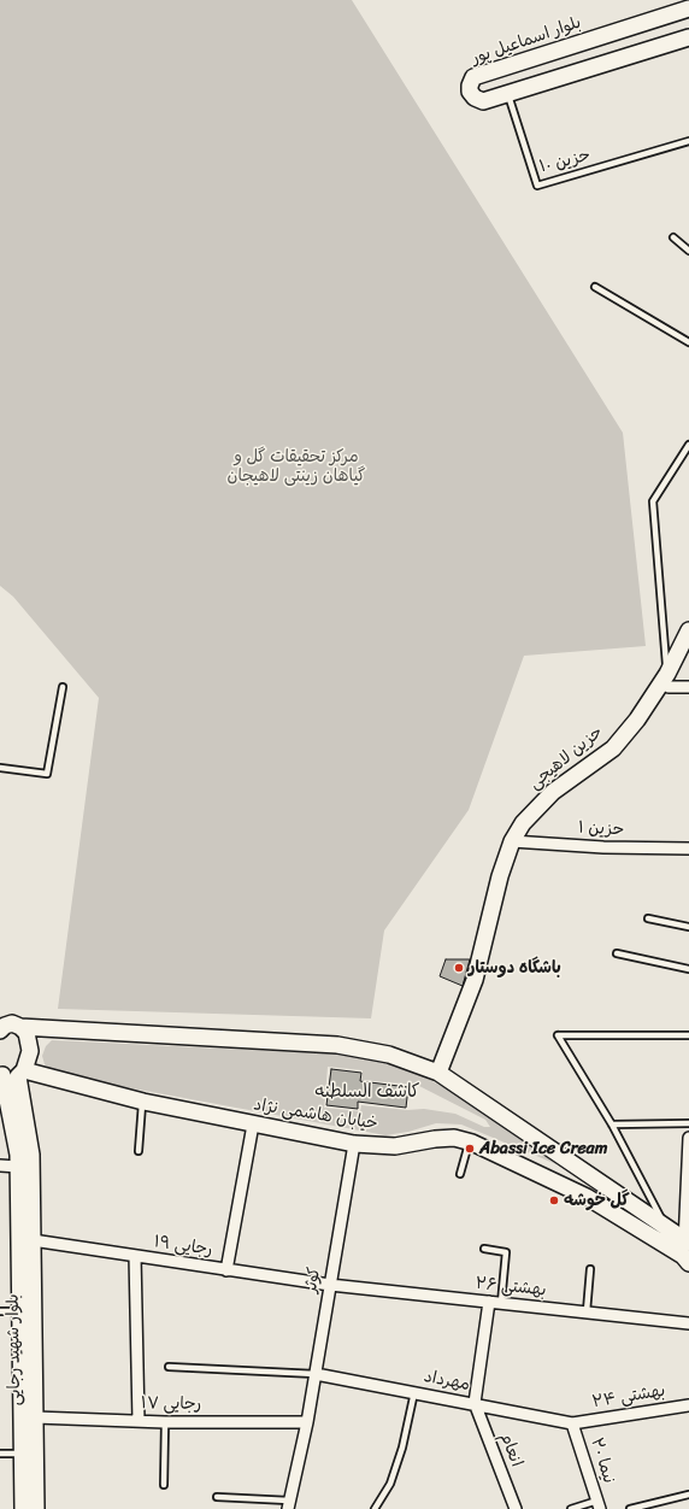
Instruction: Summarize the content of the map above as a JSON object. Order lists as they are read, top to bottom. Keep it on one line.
{"streets":{"main road":["بلوار اسماعیل پور","حزین لاهیجی","خیابان هاشمی نژاد","بلوار شهید رجایی"],"street":["حزین ۱","رجایی ۱۹","کوثر","بهشتی ۲۶","مهرداد","بهشتی ۲۴","رجایی ۱۷","انعام","نیما ۲۰"],"lane":["حزین ۱۰"]},"crossings":[["بلوار اسماعیل پور","حزین ۱۰"],["حزین لاهیجی","حزین ۱"],["خیابان هاشمی نژاد","کوثر"],["خیابان هاشمی نژاد","بلوار شهید رجایی"],["رجایی ۱۹","کوثر"],["رجایی ۱۹","بهشتی ۲۶"],["رجایی ۱۹","بلوار شهید رجایی"],["کوثر","بهشتی ۲۶"],["کوثر","مهرداد"],["کوثر","رجایی ۱۷"],["بلوار شهید رجایی","رجایی ۱۷"],["مهرداد","بهشتی ۲۴"],["مهرداد","انعام"],["مهرداد","نیما ۲۰"],["بهشتی ۲۴","نیما ۲۰"]],"districts":["کاشف السلطنه"],"parks":["مرکز تحقیقات گل و گیاهان زینتی لاهیجان"],"places":["باشگاه دوستار","Abassi Ice Cream","گل خوشه"]}
